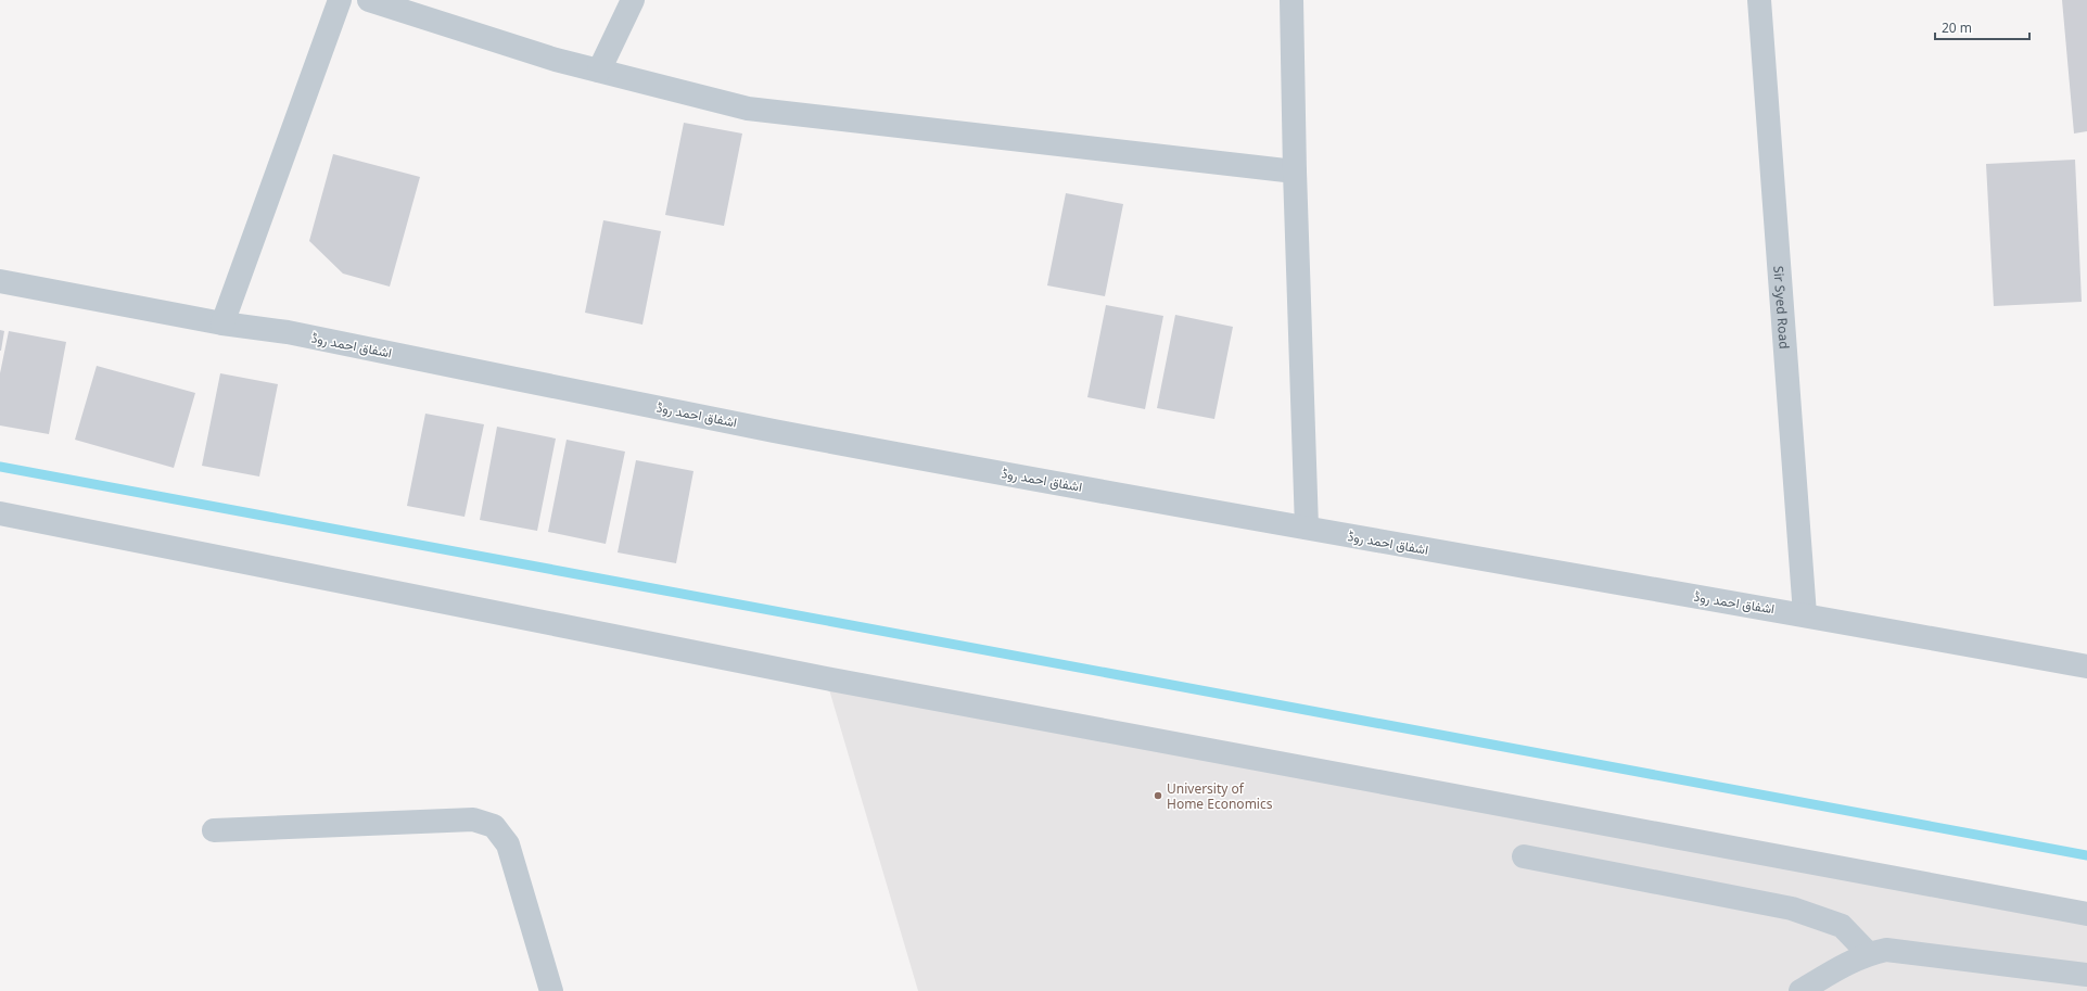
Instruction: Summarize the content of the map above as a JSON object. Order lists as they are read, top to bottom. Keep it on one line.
{"streets":{"street":["Sir Syed Road","اشفاق احمد روڈ"]},"crossings":[["Sir Syed Road","اشفاق احمد روڈ"]],"places":["University of Home Economics"],"scale_bar":"20 m"}
